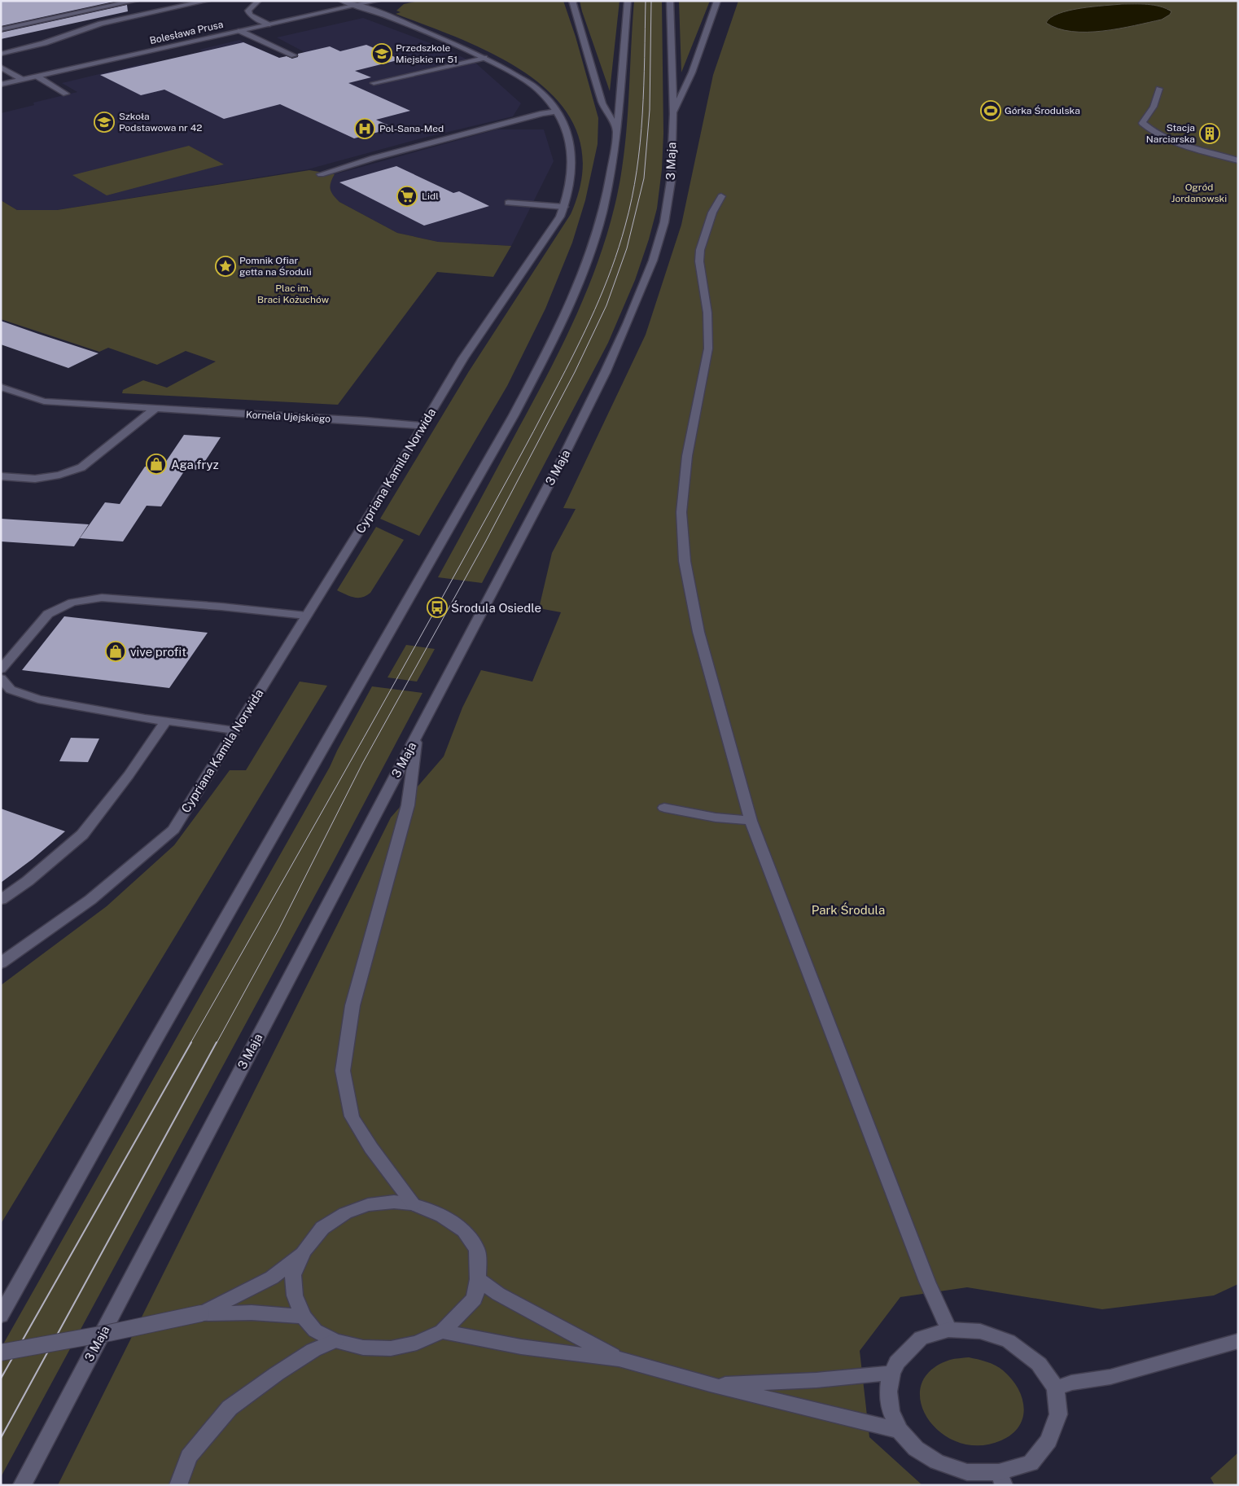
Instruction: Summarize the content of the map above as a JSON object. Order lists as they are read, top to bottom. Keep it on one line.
{"streets":{"main road":["Bolesława Prusa","3 Maja","Kornela Ujejskiego","Cypriana Kamila Norwida"]},"crossings":[["Bolesława Prusa","Cypriana Kamila Norwida"],["Kornela Ujejskiego","Cypriana Kamila Norwida"]],"parks":["Ogród Jordanowski","Plac im. Braci Kożuchów","Park Środula"],"places":{"school or university":["Przedszkole Miejskie nr 51","Szkoła Podstawowa nr 42"],"sports":["Górka Środulska"],"hospital":["Pol-Sana-Med"],"building":["Stacja Narciarska"],"supermarket":["Lidl"],"place":["Pomnik Ofiar getta na Środuli"],"shop":["Aga fryz","vive profit"],"bus stop":["Środula Osiedle"]}}
